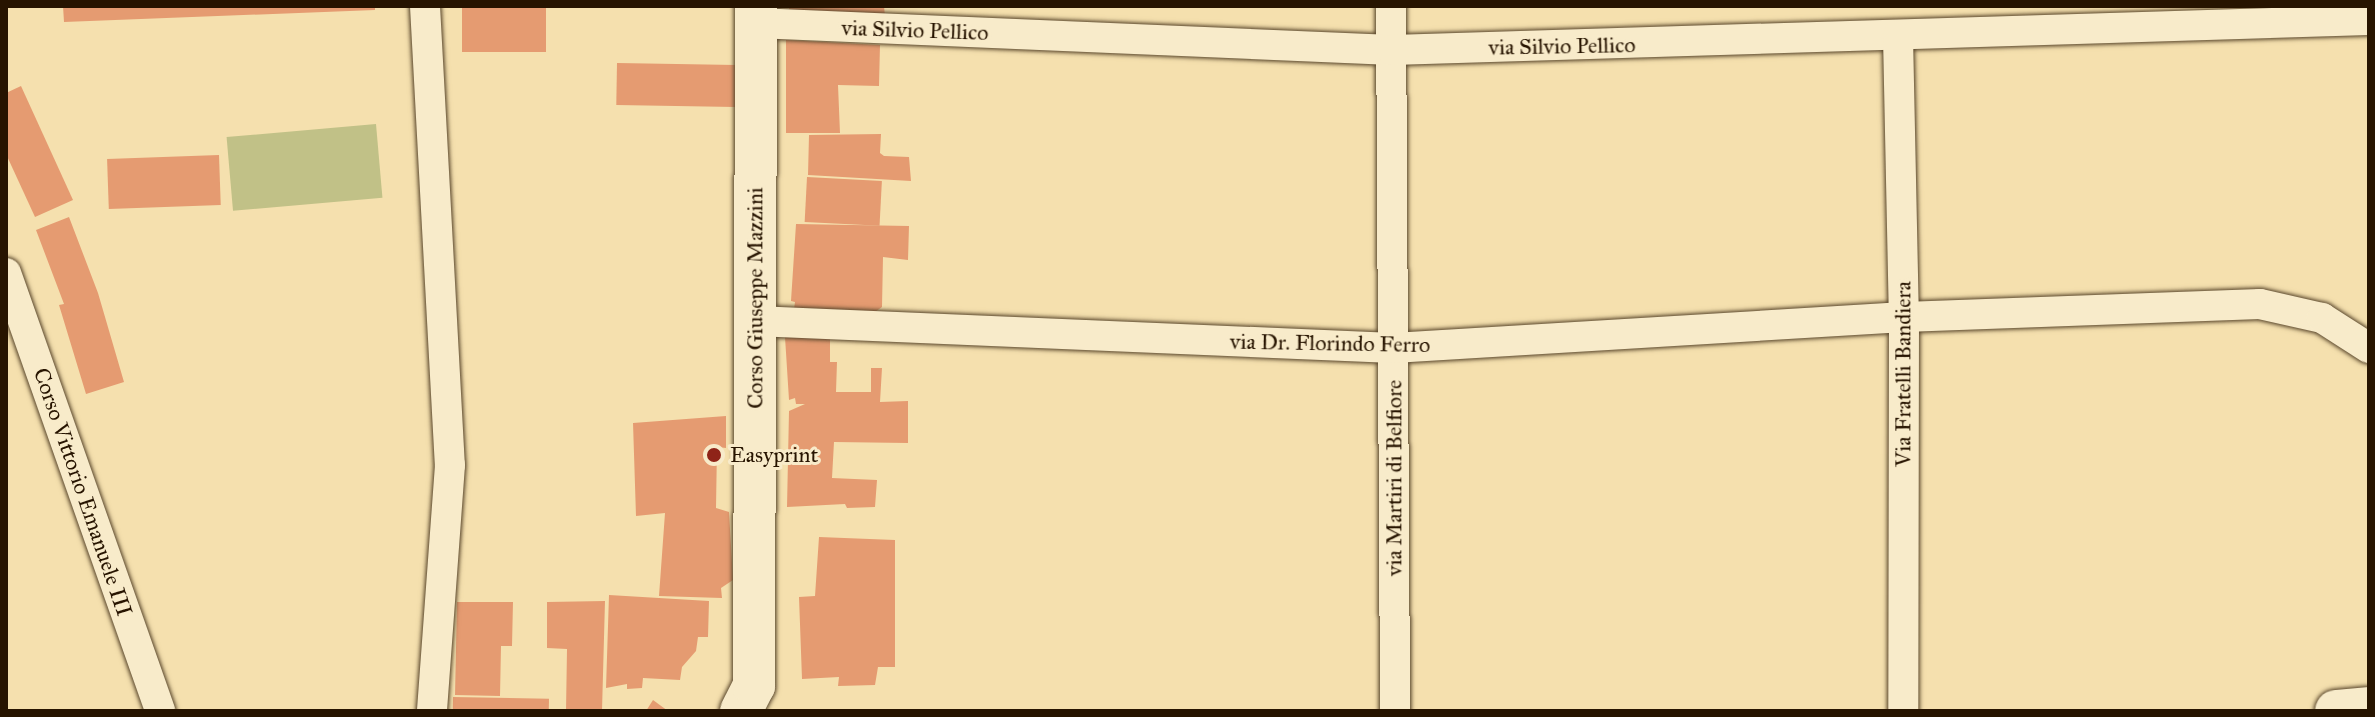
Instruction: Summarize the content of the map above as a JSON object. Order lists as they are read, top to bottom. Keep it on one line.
{"streets":{"street":["via Silvio Pellico","Corso Giuseppe Mazzini","via Dr. Florindo Ferro","Via Fratelli Bandiera","via Martiri di Belfiore","Corso Vittorio Emanuele III"]},"crossings":[["via Silvio Pellico","Corso Giuseppe Mazzini"],["via Silvio Pellico","Via Fratelli Bandiera"],["via Silvio Pellico","via Martiri di Belfiore"],["Corso Giuseppe Mazzini","via Dr. Florindo Ferro"],["via Dr. Florindo Ferro","Via Fratelli Bandiera"],["via Dr. Florindo Ferro","via Martiri di Belfiore"]],"places":["Easyprint"]}
